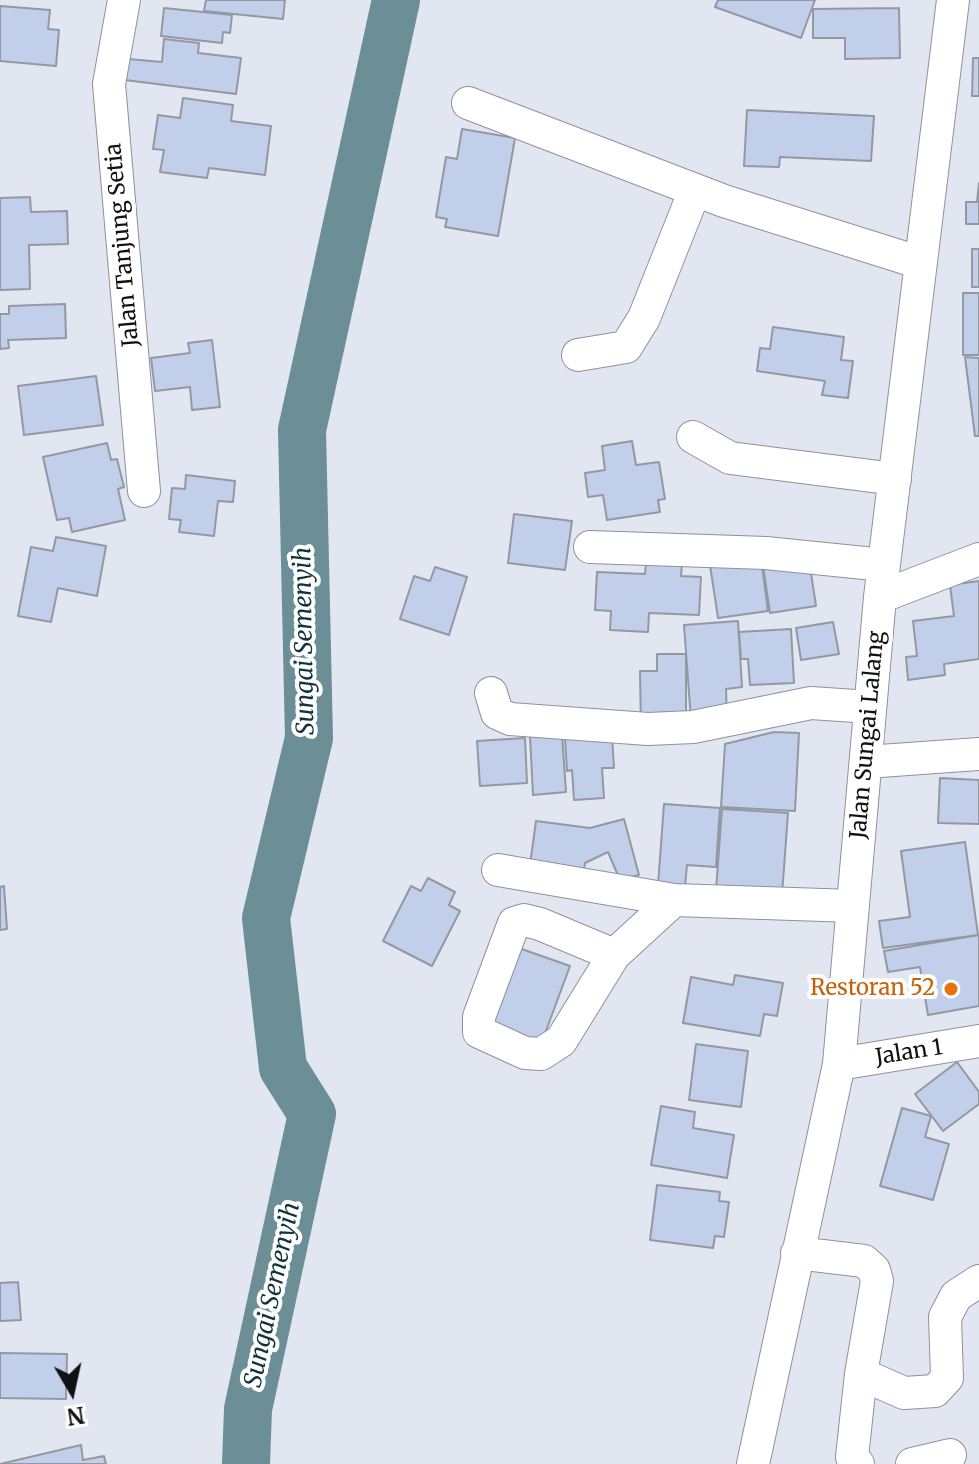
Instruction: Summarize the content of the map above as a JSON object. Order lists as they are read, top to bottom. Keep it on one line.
{"streets":{"street":["Jalan Tanjung Setia","Jalan Sungai Lalang","Jalan 1"]},"crossings":[["Jalan Sungai Lalang","Jalan 1"]],"water":["Sungai Semenyih"],"places":["Restoran 52"],"north":"bottom"}
